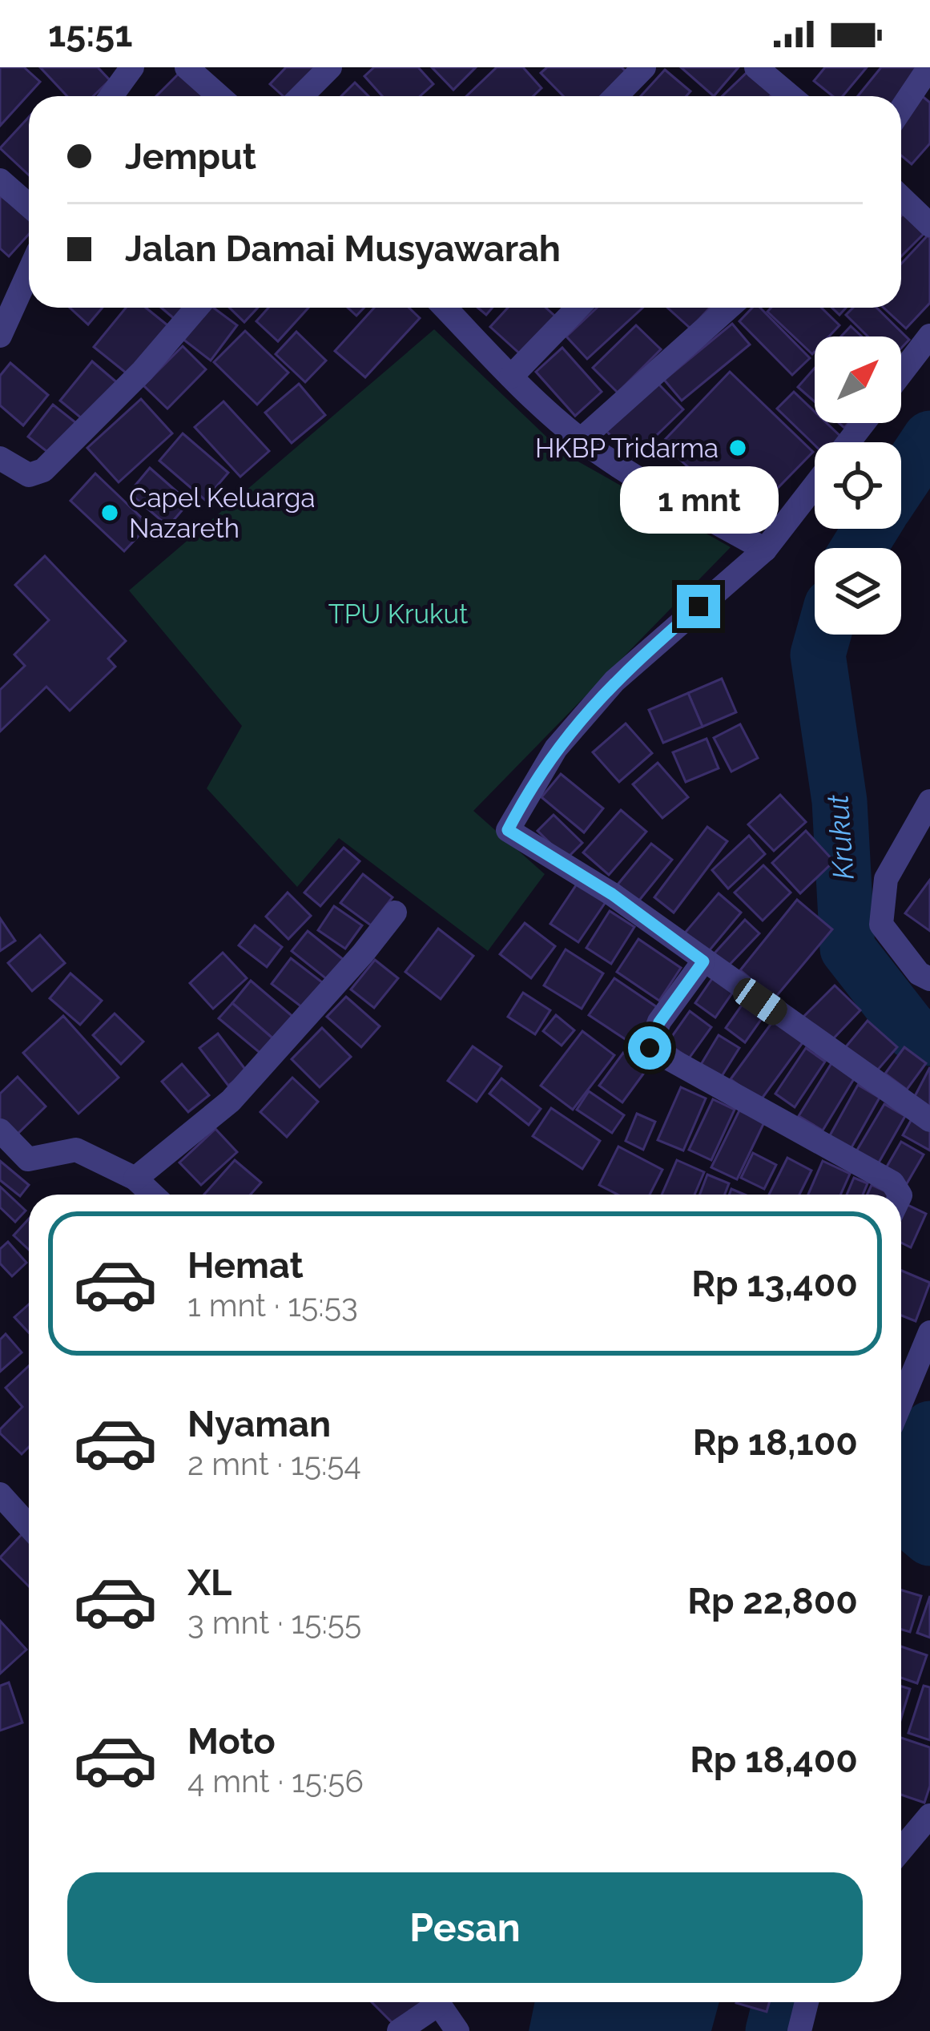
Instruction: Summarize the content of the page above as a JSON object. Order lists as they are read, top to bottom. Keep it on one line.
{"water":["Krukut"],"parks":["TPU Krukut"],"places":["HKBP Tridarma","Capel Keluarga Nazareth"],"north":"top right","page":{"status":"15:51","banner":["Jemput","Jalan Damai Musyawarah"],"bubble":"1 mnt","list":[{"name":"Hemat","note":"1 mnt · 15:53","value":"Rp 13,400"},{"name":"Nyaman","note":"2 mnt · 15:54","value":"Rp 18,100"},{"name":"XL","note":"3 mnt · 15:55","value":"Rp 22,800"},{"name":"Moto","note":"4 mnt · 15:56","value":"Rp 18,400"}],"buttons":"Pesan"}}
